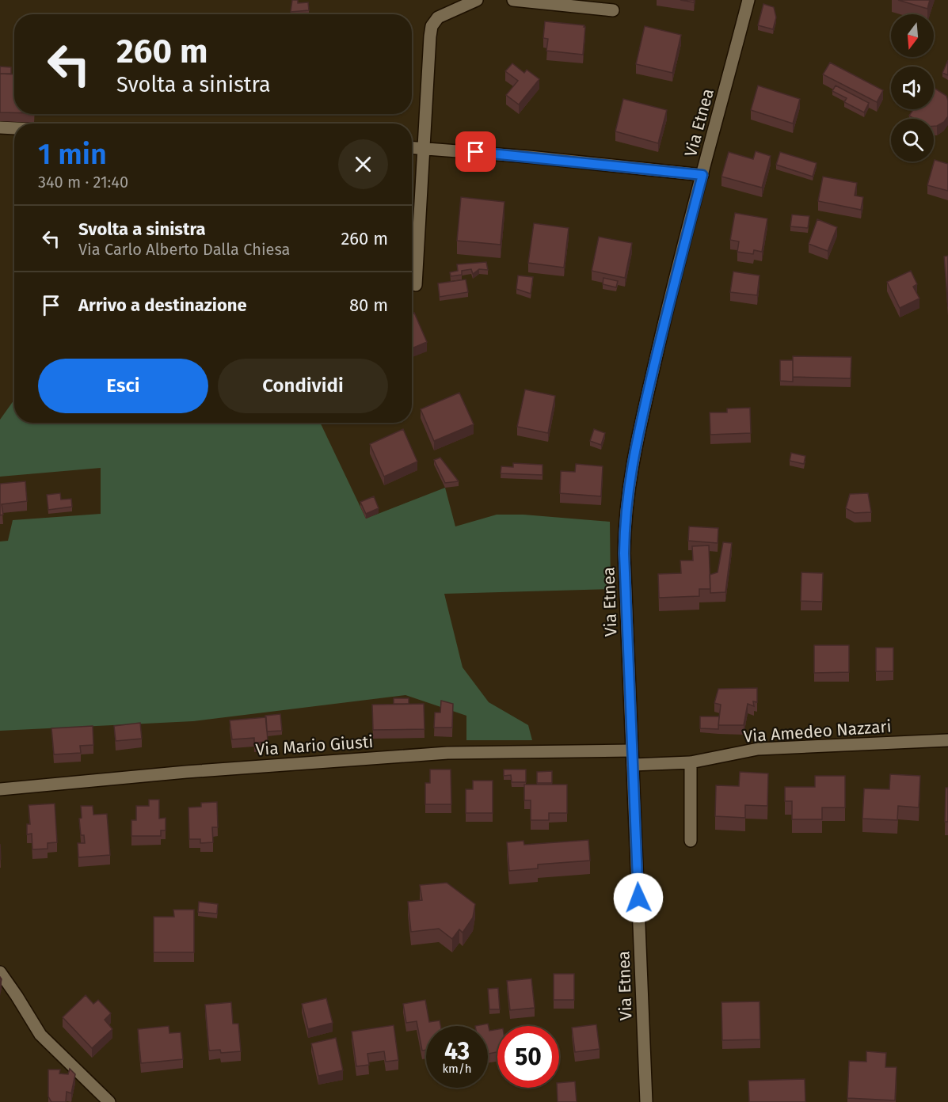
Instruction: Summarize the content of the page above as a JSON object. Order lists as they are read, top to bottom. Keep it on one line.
{"streets":{"street":["Via Etnea","Via Amedeo Nazzari","Via Mario Giusti"]},"crossings":[["Via Etnea","Via Amedeo Nazzari"],["Via Etnea","Via Mario Giusti"]],"north":"bottom","page":{"turn":["260 m","Svolta a sinistra"],"heading":["1 min","340 m · 21:40"],"list":[{"name":"Svolta a sinistra","note":"Via Carlo Alberto Dalla Chiesa","value":"260 m"},{"name":"Arrivo a destinazione","value":"80 m"}],"buttons":["Esci","Condividi"],"speed":"43 km/h","limit":"50"}}
